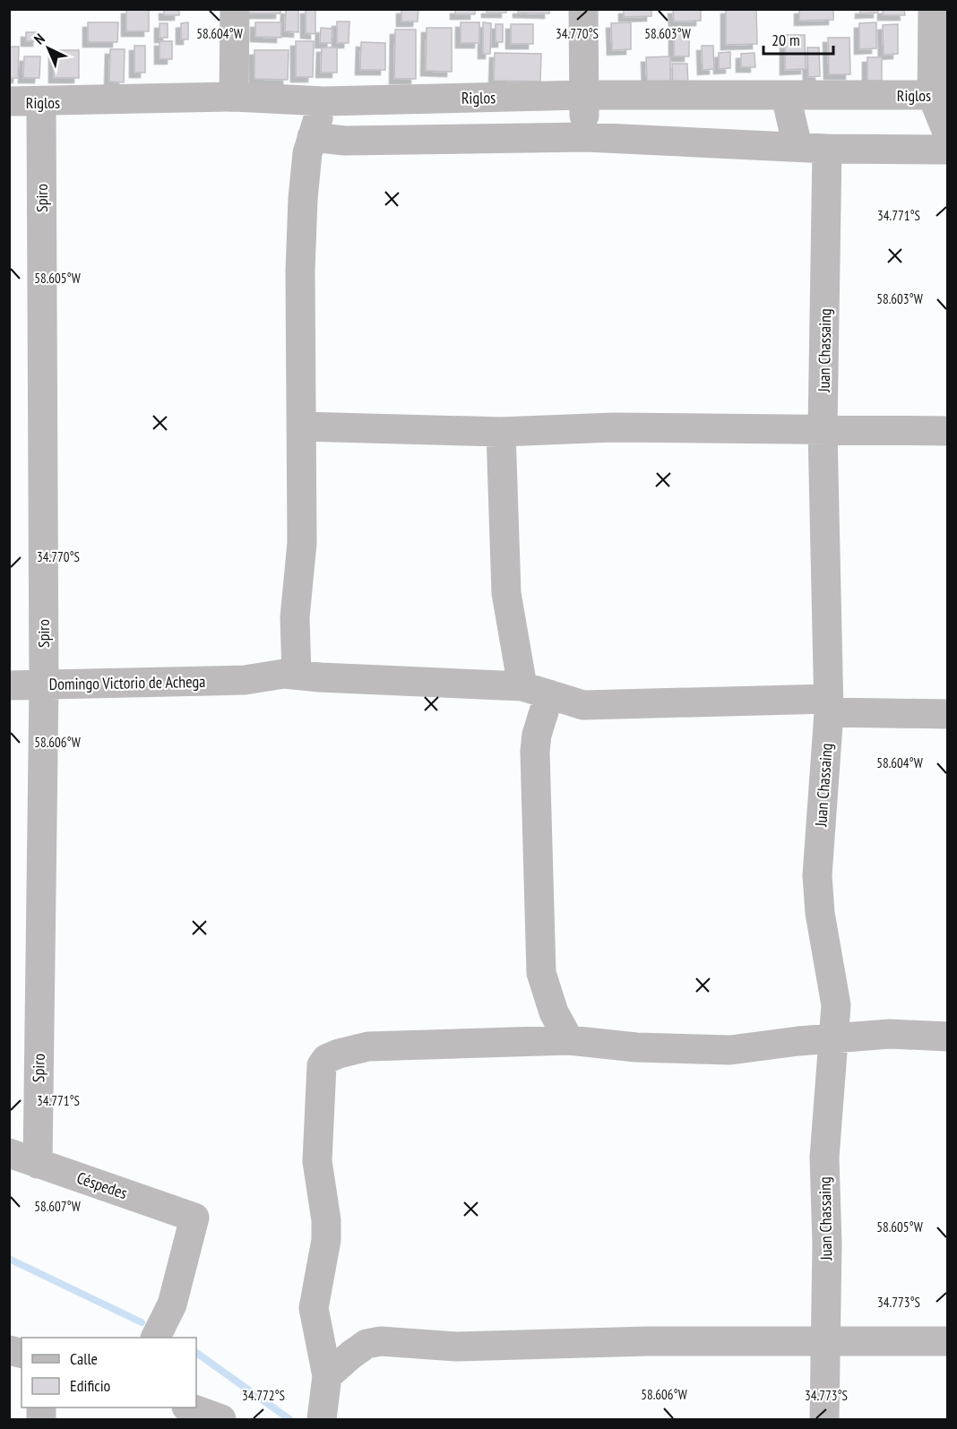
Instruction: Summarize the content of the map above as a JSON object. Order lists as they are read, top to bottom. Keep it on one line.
{"streets":{"street":["Riglos","Spiro","Juan Chassaing","Domingo Victorio de Achega","Céspedes"]},"crossings":[["Riglos","Spiro"],["Spiro","Domingo Victorio de Achega"],["Spiro","Céspedes"],["Juan Chassaing","Domingo Victorio de Achega"]],"legend":["Calle","Edificio"],"scale_bar":"20 m","north":"top left","coordinates":["34.770°S","58.604°W","58.603°W","34.771°S","58.605°W","58.606°W","58.607°W","34.773°S","34.772°S"]}
